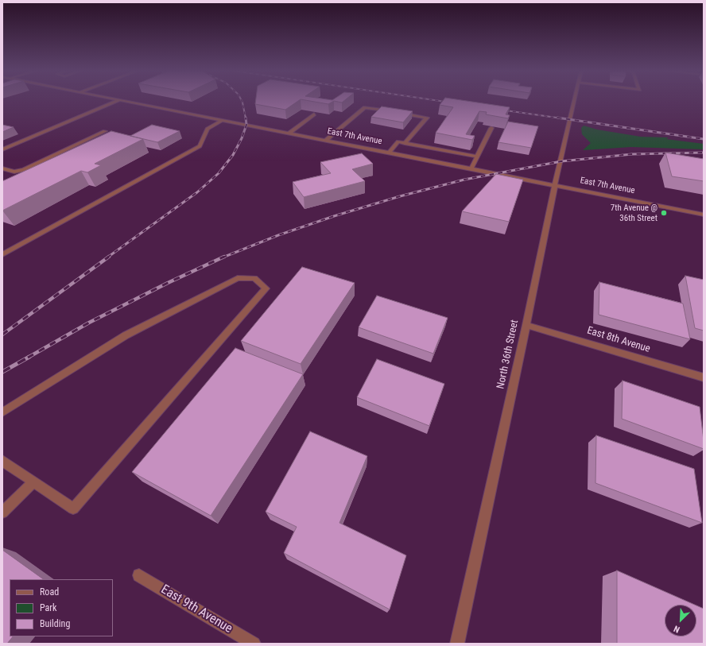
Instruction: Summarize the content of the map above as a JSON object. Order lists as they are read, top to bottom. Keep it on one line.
{"streets":{"street":["East 7th Avenue","East 8th Avenue","North 36th Street","East 9th Avenue"]},"crossings":[["East 7th Avenue","North 36th Street"],["East 8th Avenue","North 36th Street"]],"places":["7th Avenue @ 36th Street"],"legend":["Road","Park","Building"],"north":"bottom left"}
